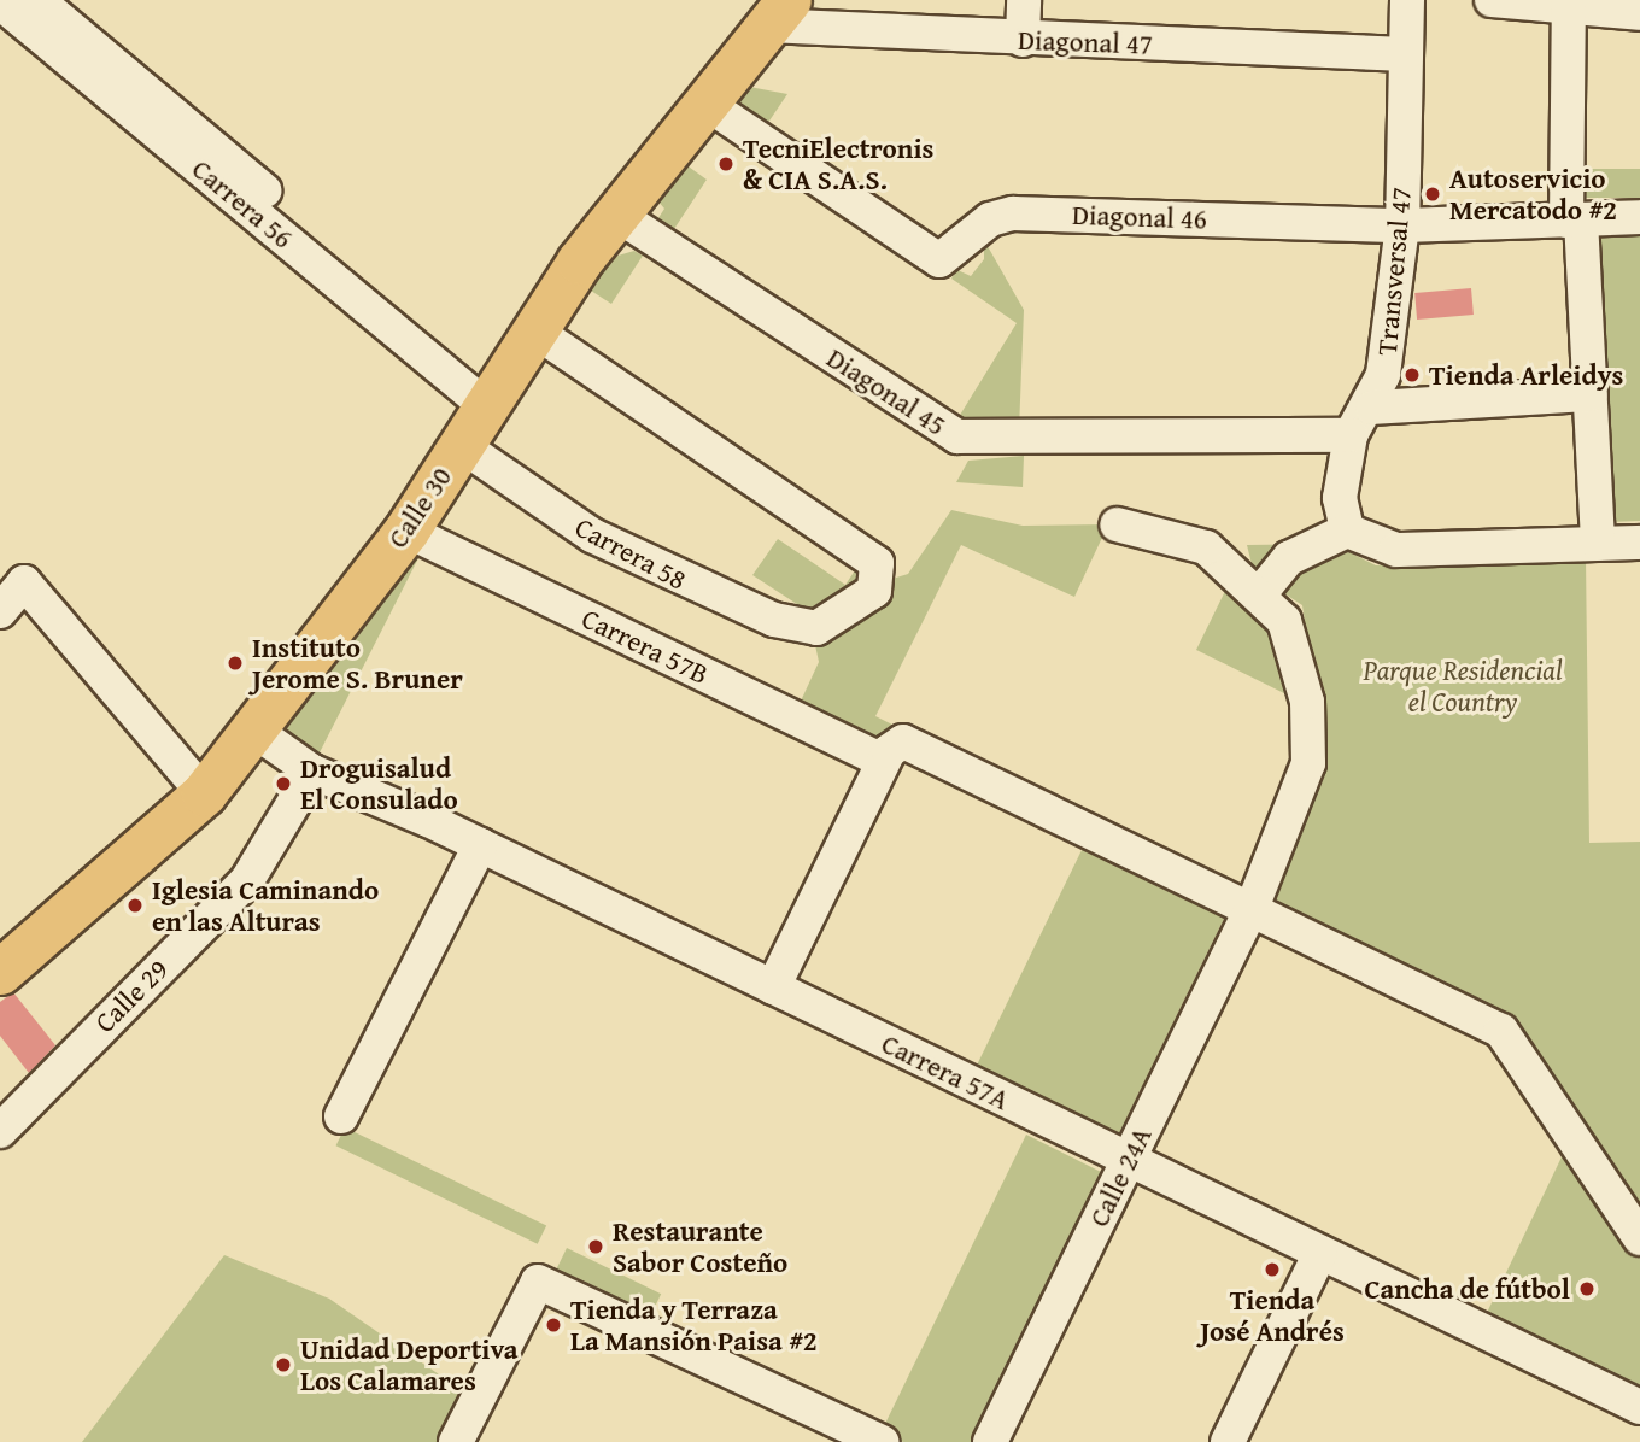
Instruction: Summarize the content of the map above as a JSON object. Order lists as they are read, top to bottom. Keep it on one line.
{"streets":{"main road":["Calle 30"],"street":["Diagonal 47","Carrera 56","Diagonal 46","Transversal 47","Diagonal 45","Carrera 58","Carrera 57B","Calle 29","Carrera 57A","Calle 24A"]},"crossings":[["Diagonal 47","Transversal 47"],["Diagonal 47","Calle 30"],["Carrera 56","Calle 30"],["Diagonal 46","Transversal 47"],["Diagonal 46","Calle 30"],["Transversal 47","Diagonal 45"],["Diagonal 45","Calle 30"],["Calle 30","Carrera 58"],["Calle 30","Carrera 57B"],["Calle 30","Carrera 57A"],["Carrera 57B","Calle 24A"],["Calle 29","Carrera 57A"],["Carrera 57A","Calle 24A"]],"parks":["Parque Residencial el Country"],"places":["TecniElectronis & CIA S.A.S.","Autoservicio Mercatodo #2","Tienda Arleidys","Instituto Jerome S. Bruner","Droguisalud El Consulado","Iglesia Caminando en las Alturas","Restaurante Sabor Costeño","Tienda José Andrés","Cancha de fútbol","Tienda y Terraza La Mansión Paisa #2","Unidad Deportiva Los Calamares"]}
